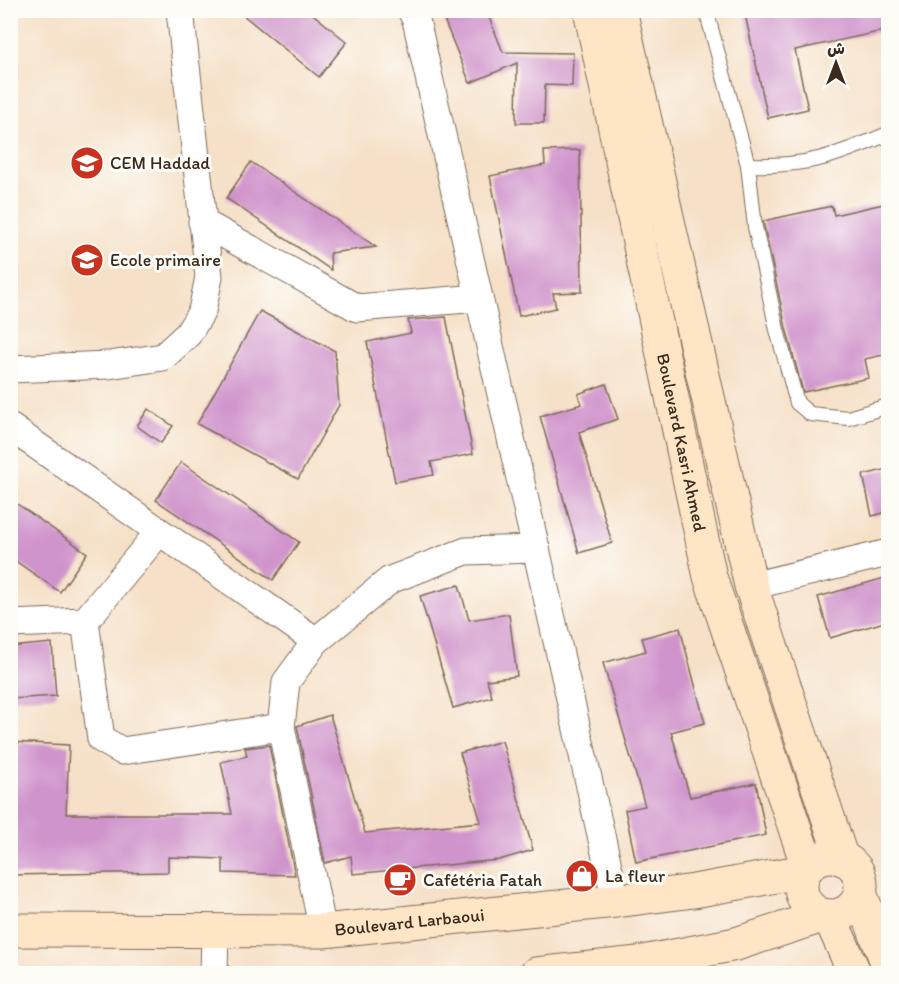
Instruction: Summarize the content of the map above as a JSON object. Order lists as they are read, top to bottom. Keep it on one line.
{"streets":{"main road":["Boulevard Kasri Ahmed","Boulevard Larbaoui"]},"crossings":[["Boulevard Kasri Ahmed","Boulevard Larbaoui"]],"places":{"school or university":["CEM Haddad","Ecole primaire"],"shop":["La fleur"],"cafe":["Cafétéria Fatah"]},"north":"top"}
